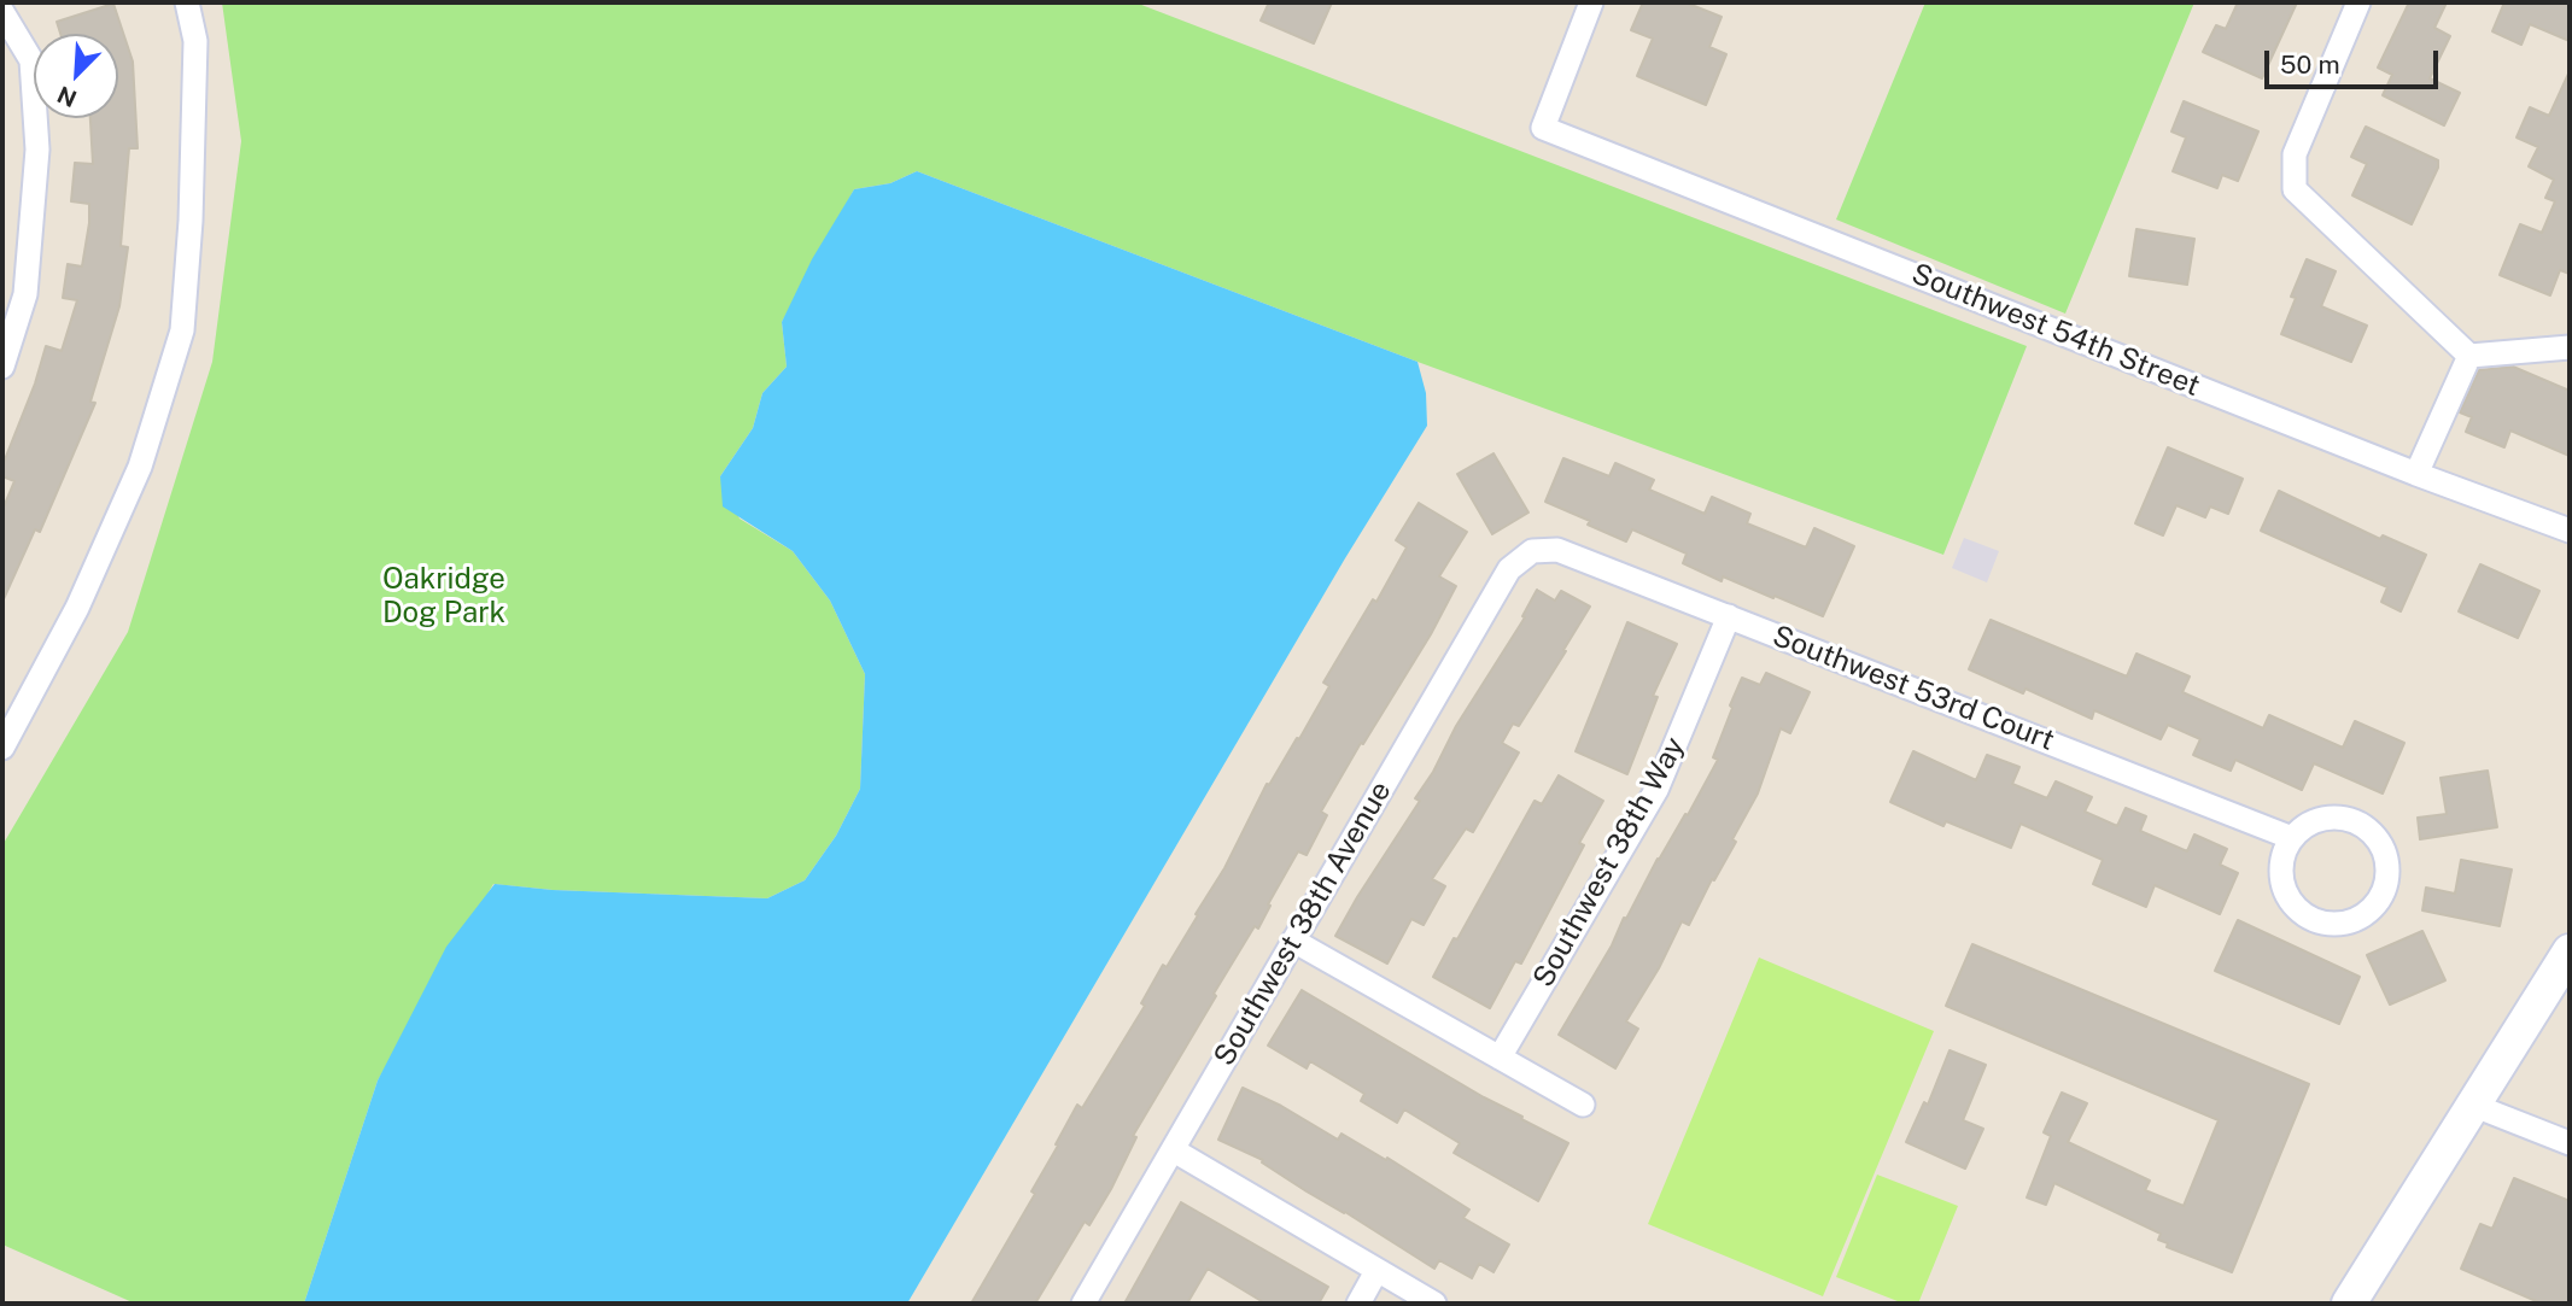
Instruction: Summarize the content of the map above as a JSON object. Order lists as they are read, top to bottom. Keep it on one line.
{"streets":{"street":["Southwest 54th Street","Southwest 53rd Court","Southwest 38th Way","Southwest 38th Avenue"]},"crossings":[["Southwest 53rd Court","Southwest 38th Way"],["Southwest 53rd Court","Southwest 38th Avenue"]],"parks":["Oakridge Dog Park"],"scale_bar":"50 m","north":"bottom left"}
